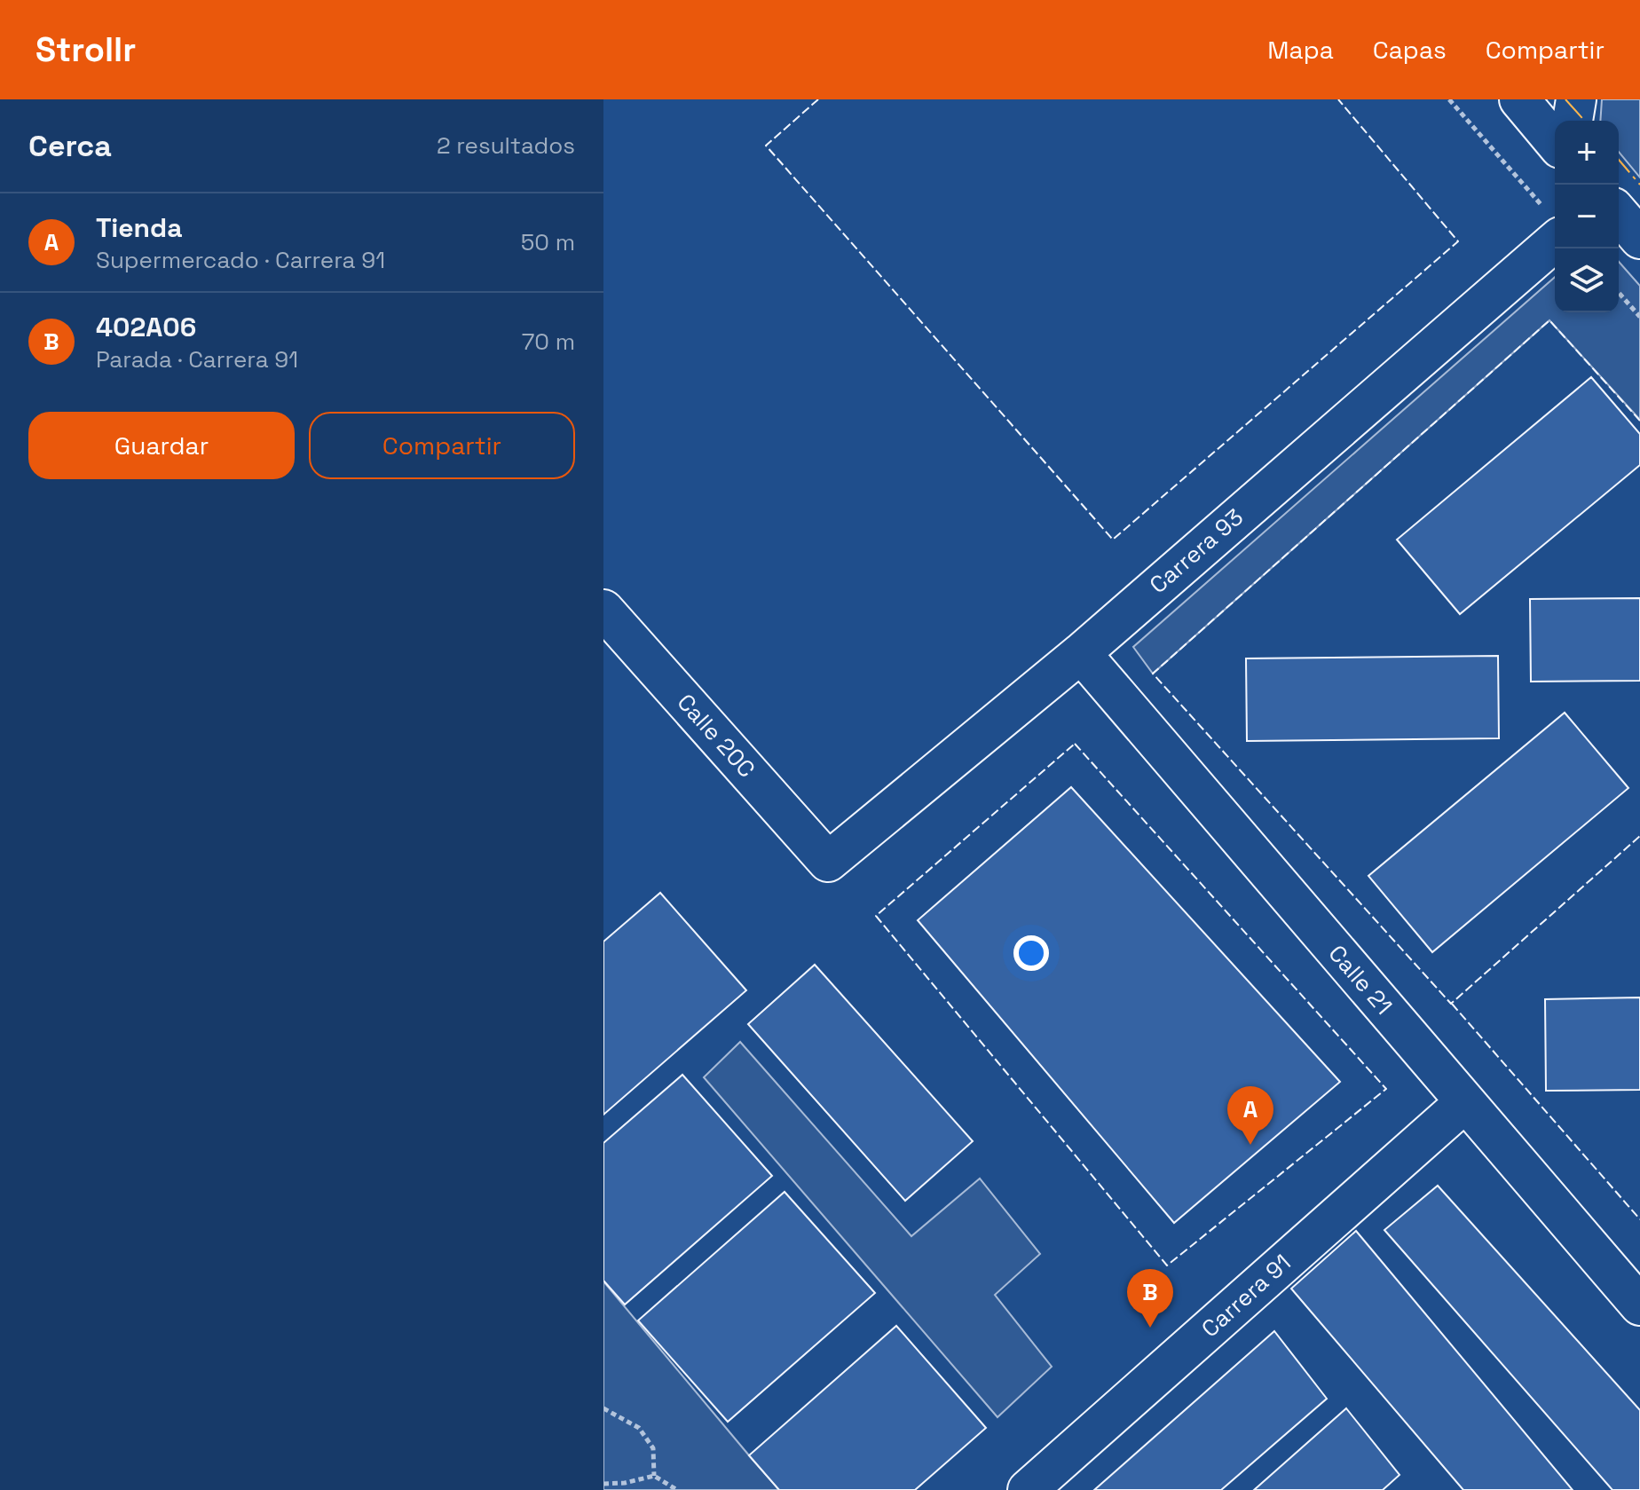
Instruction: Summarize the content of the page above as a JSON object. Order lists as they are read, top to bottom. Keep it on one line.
{"streets":{"street":["Carrera 93","Calle 20C","Calle 21","Carrera 91"]},"crossings":[["Carrera 93","Calle 20C"],["Carrera 93","Calle 21"],["Calle 21","Carrera 91"]],"page":{"header":"Strollr","nav":["Mapa","Capas","Compartir"],"heading":["Cerca","2 resultados"],"map_buttons":["+","−"],"list":[{"mark":"A","name":"Tienda","note":"Supermercado · Carrera 91","value":"50 m"},{"mark":"B","name":"402A06","note":"Parada · Carrera 91","value":"70 m"}],"buttons":["Guardar","Compartir"],"pins":["A","B"]}}
